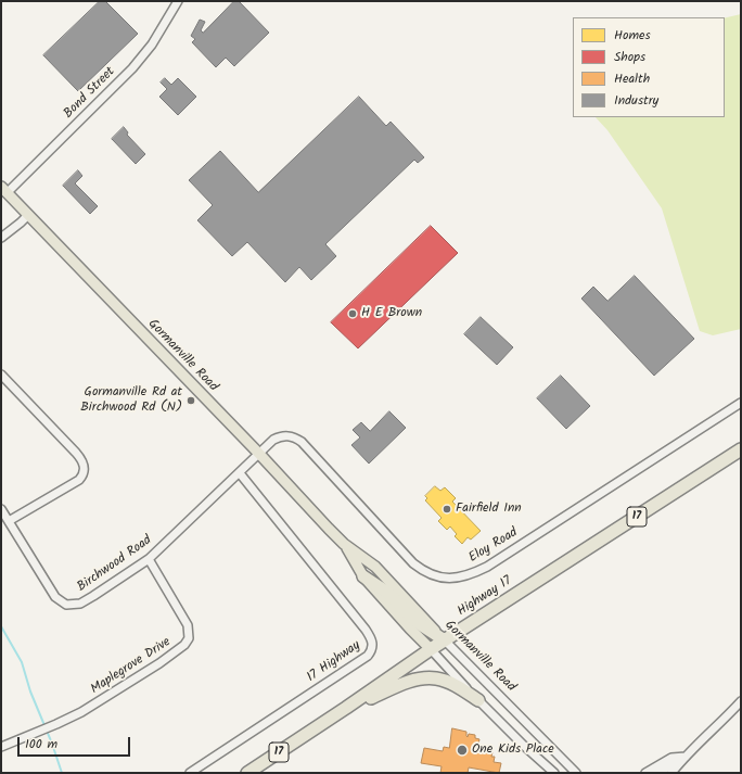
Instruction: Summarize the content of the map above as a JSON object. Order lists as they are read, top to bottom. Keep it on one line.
{"streets":{"highway":["17","Highway 17"],"main road":["Gormanville Road"],"street":["Bond Street","Eloy Road","Birchwood Road","17 Highway","Maplegrove Drive"]},"crossings":[["Bond Street","Gormanville Road"],["Gormanville Road","Eloy Road"],["Gormanville Road","Birchwood Road"],["Gormanville Road","Highway 17"],["Eloy Road","Birchwood Road"],["Birchwood Road","17 Highway"],["Birchwood Road","Maplegrove Drive"]],"places":["H E Brown","Gormanville Rd at Birchwood Rd (N)","Fairfield Inn","One Kids Place"],"legend":["Homes","Shops","Health","Industry"],"scale_bar":"100 m"}
